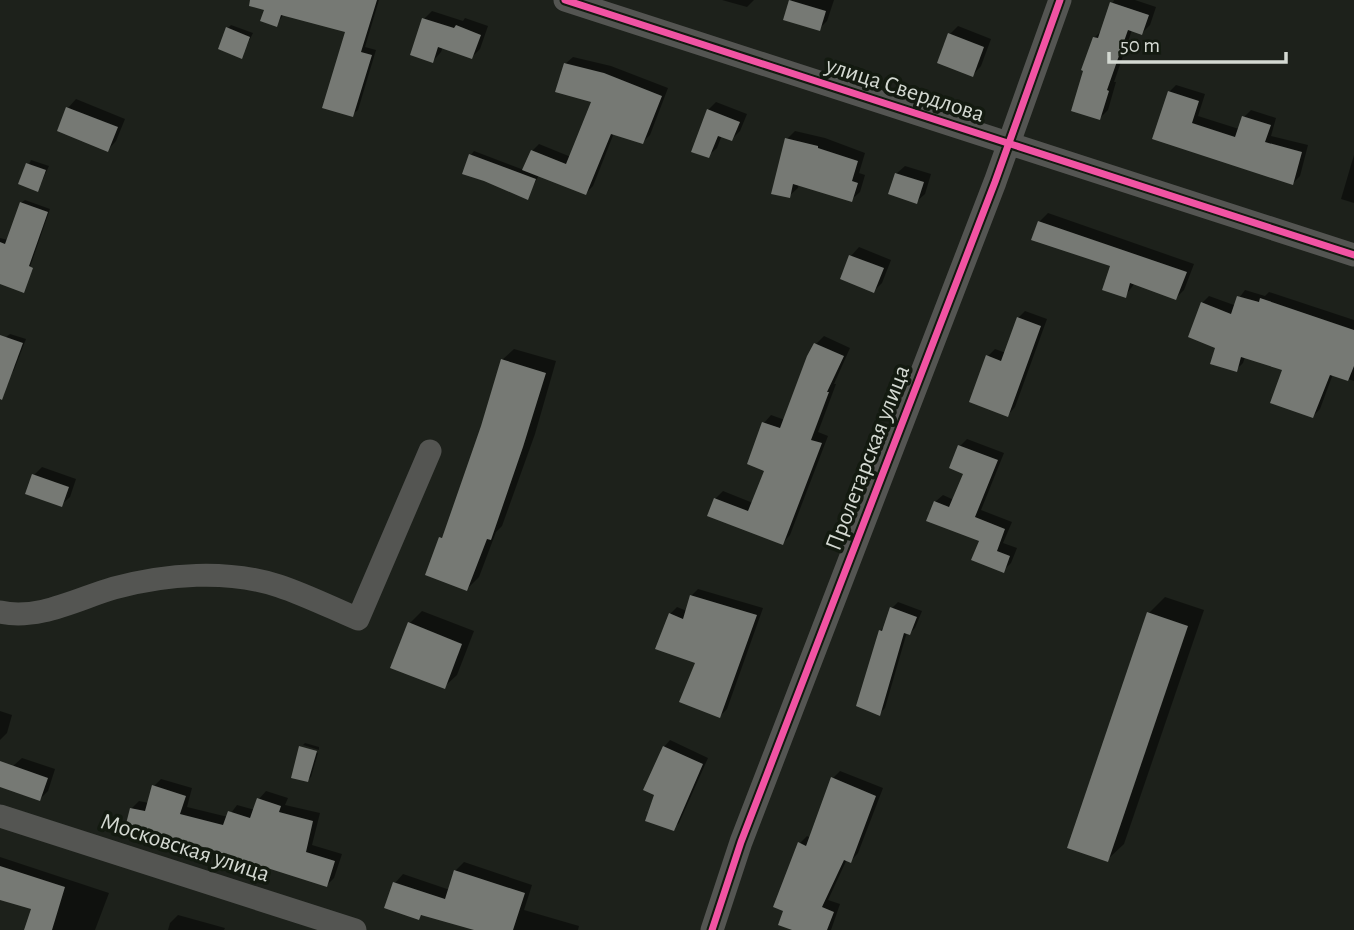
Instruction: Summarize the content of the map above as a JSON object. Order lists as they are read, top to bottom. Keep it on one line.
{"streets":{"street":["улица Свердлова","Пролетарская улица","Московская улица"]},"crossings":[["улица Свердлова","Пролетарская улица"]],"scale_bar":"50 m"}
